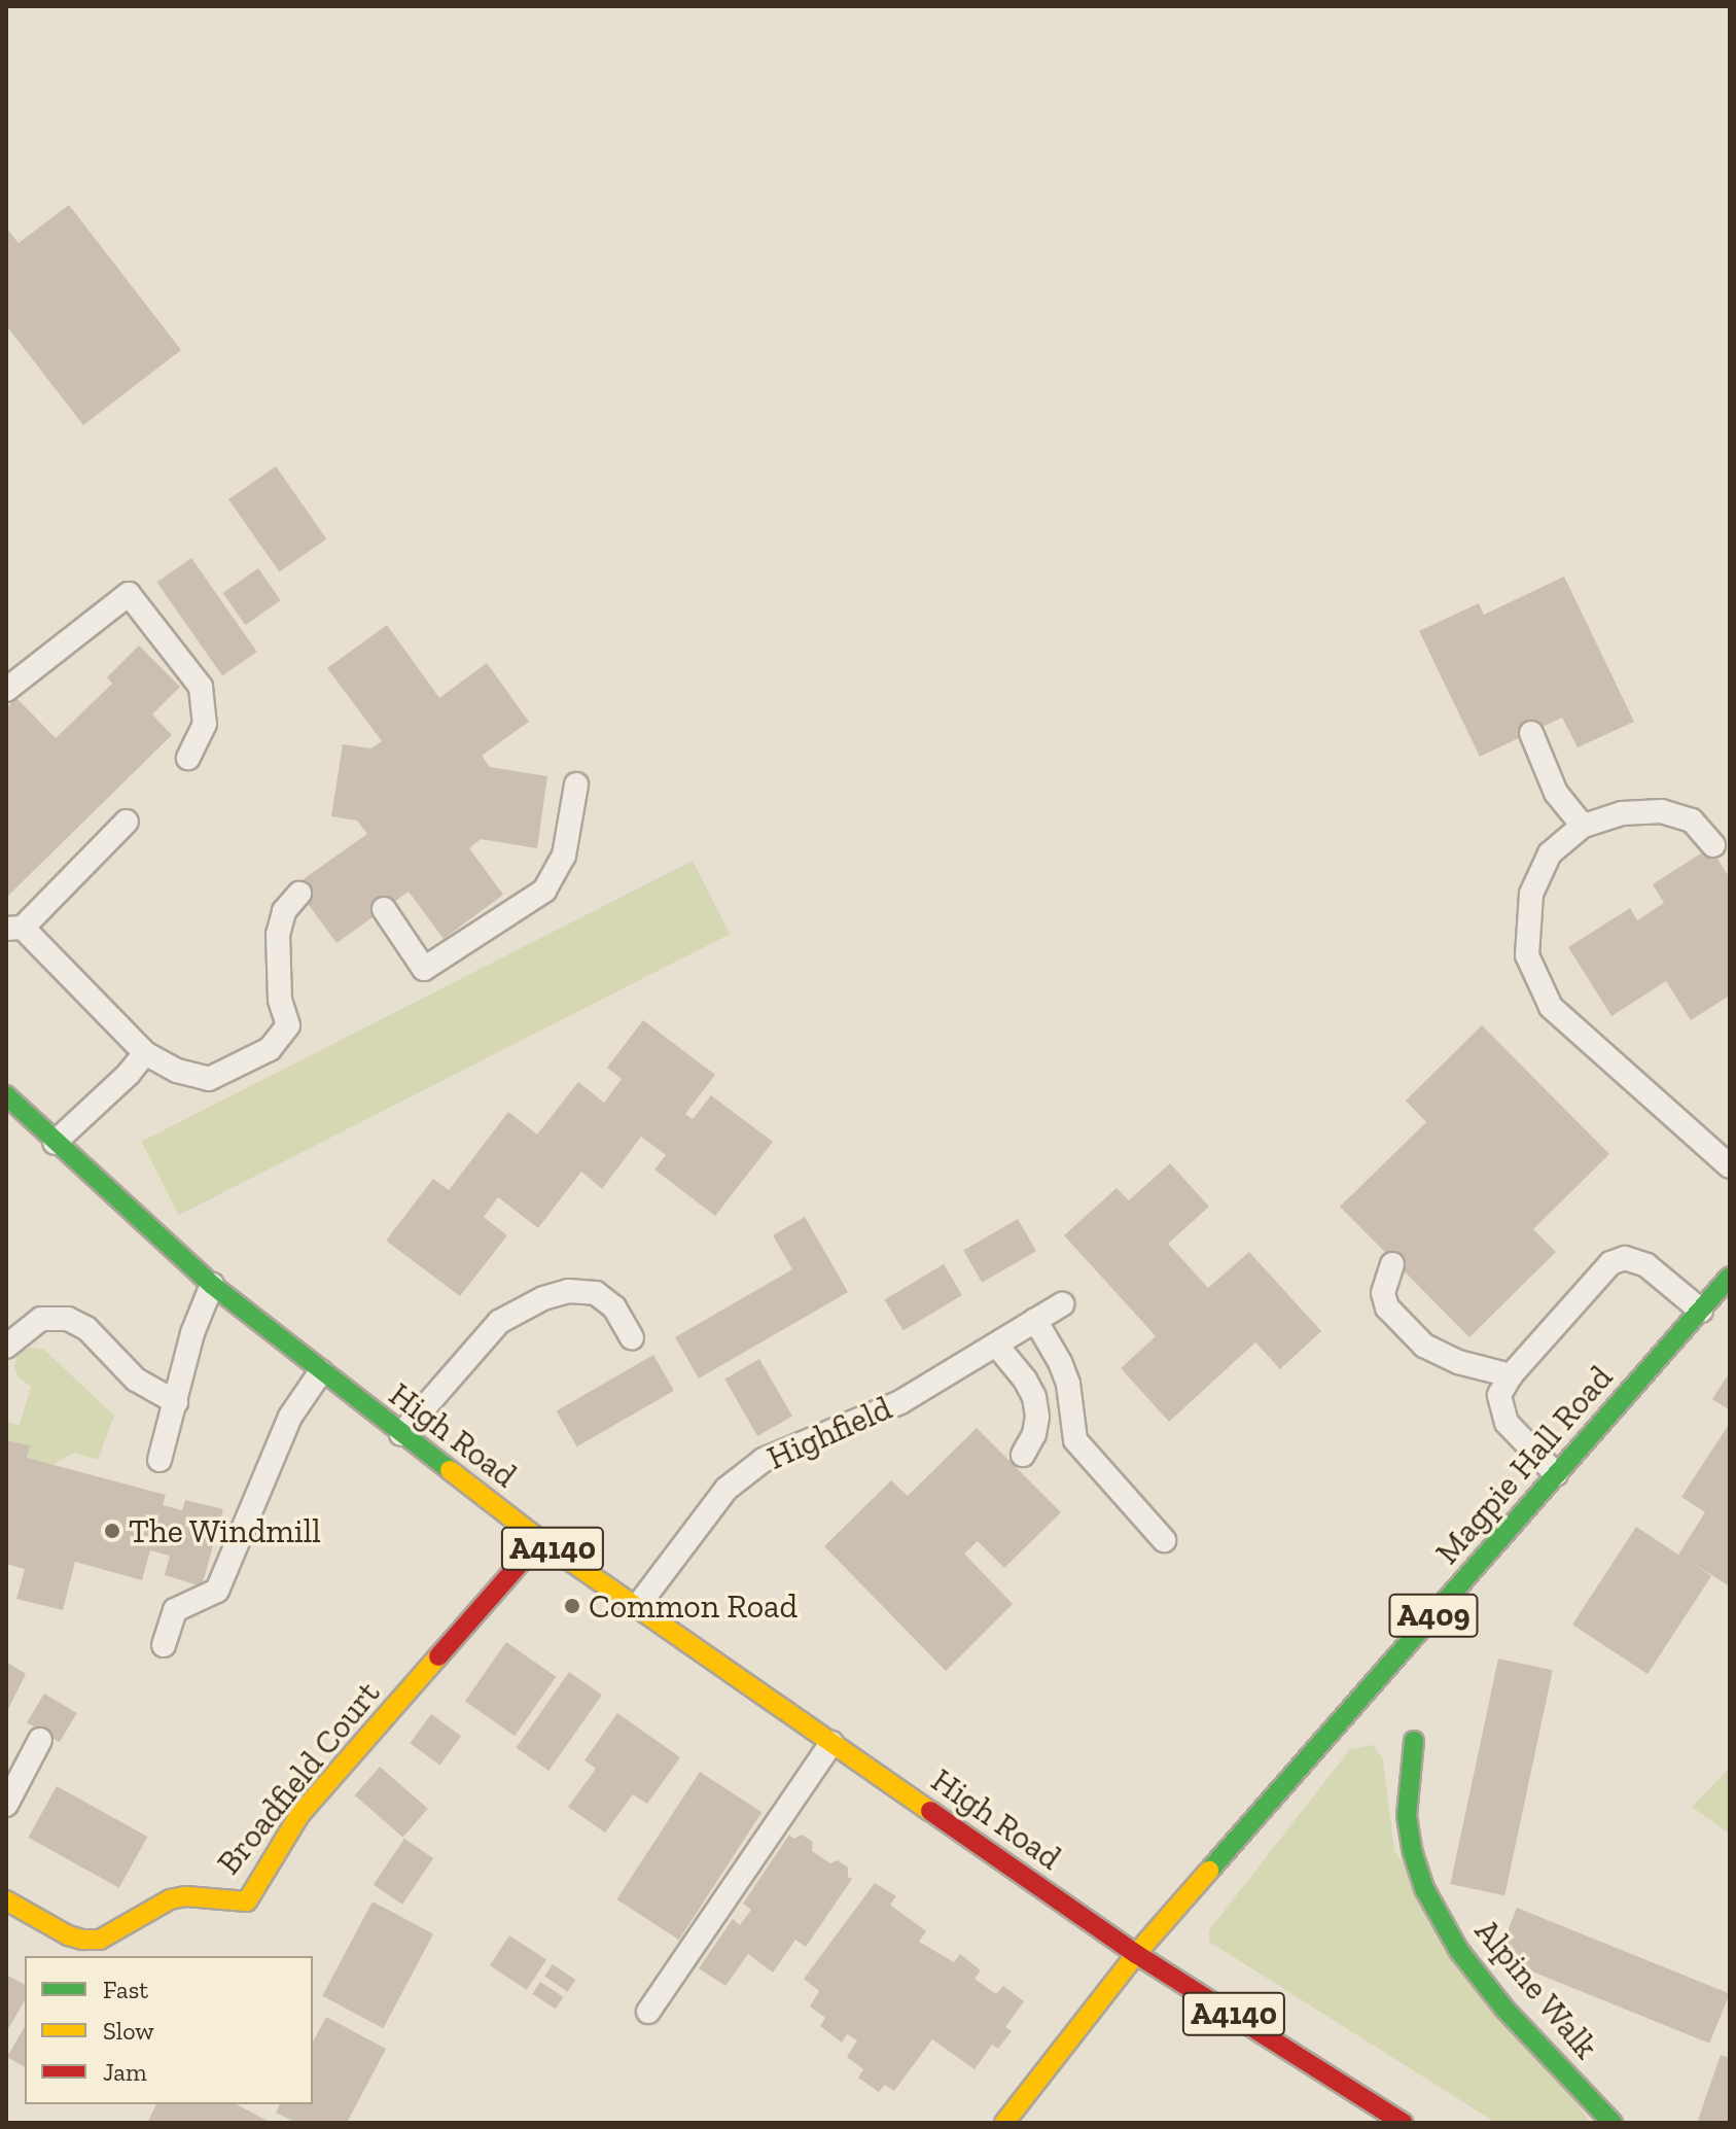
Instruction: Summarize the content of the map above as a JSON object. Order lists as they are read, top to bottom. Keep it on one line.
{"streets":{"main road":["High Road","Magpie Hall Road","A4140","A409","Broadfield Court","Alpine Walk"],"lane":["Highfield"]},"crossings":[["Highfield","High Road"],["High Road","Magpie Hall Road"],["High Road","A4140"],["High Road","A409"],["High Road","Broadfield Court"],["Magpie Hall Road","A4140"],["Magpie Hall Road","A409"],["A4140","A409"]],"places":["The Windmill","Common Road"],"legend":["Fast","Slow","Jam"]}
